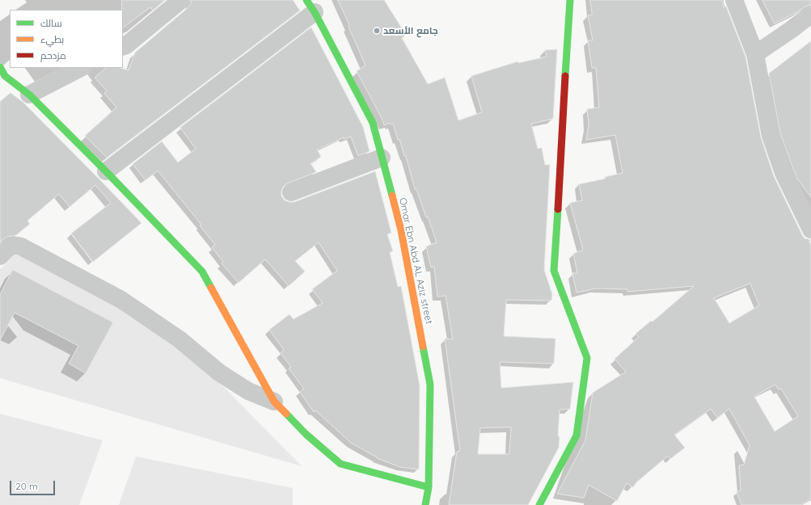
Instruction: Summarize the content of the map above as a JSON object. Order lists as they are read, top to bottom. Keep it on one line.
{"streets":{"street":["Omar Ebn Abd AL Aziz street"]},"places":["جامع الأسعد"],"legend":["سالك","بطيء","مزدحم"],"scale_bar":"20 m"}
